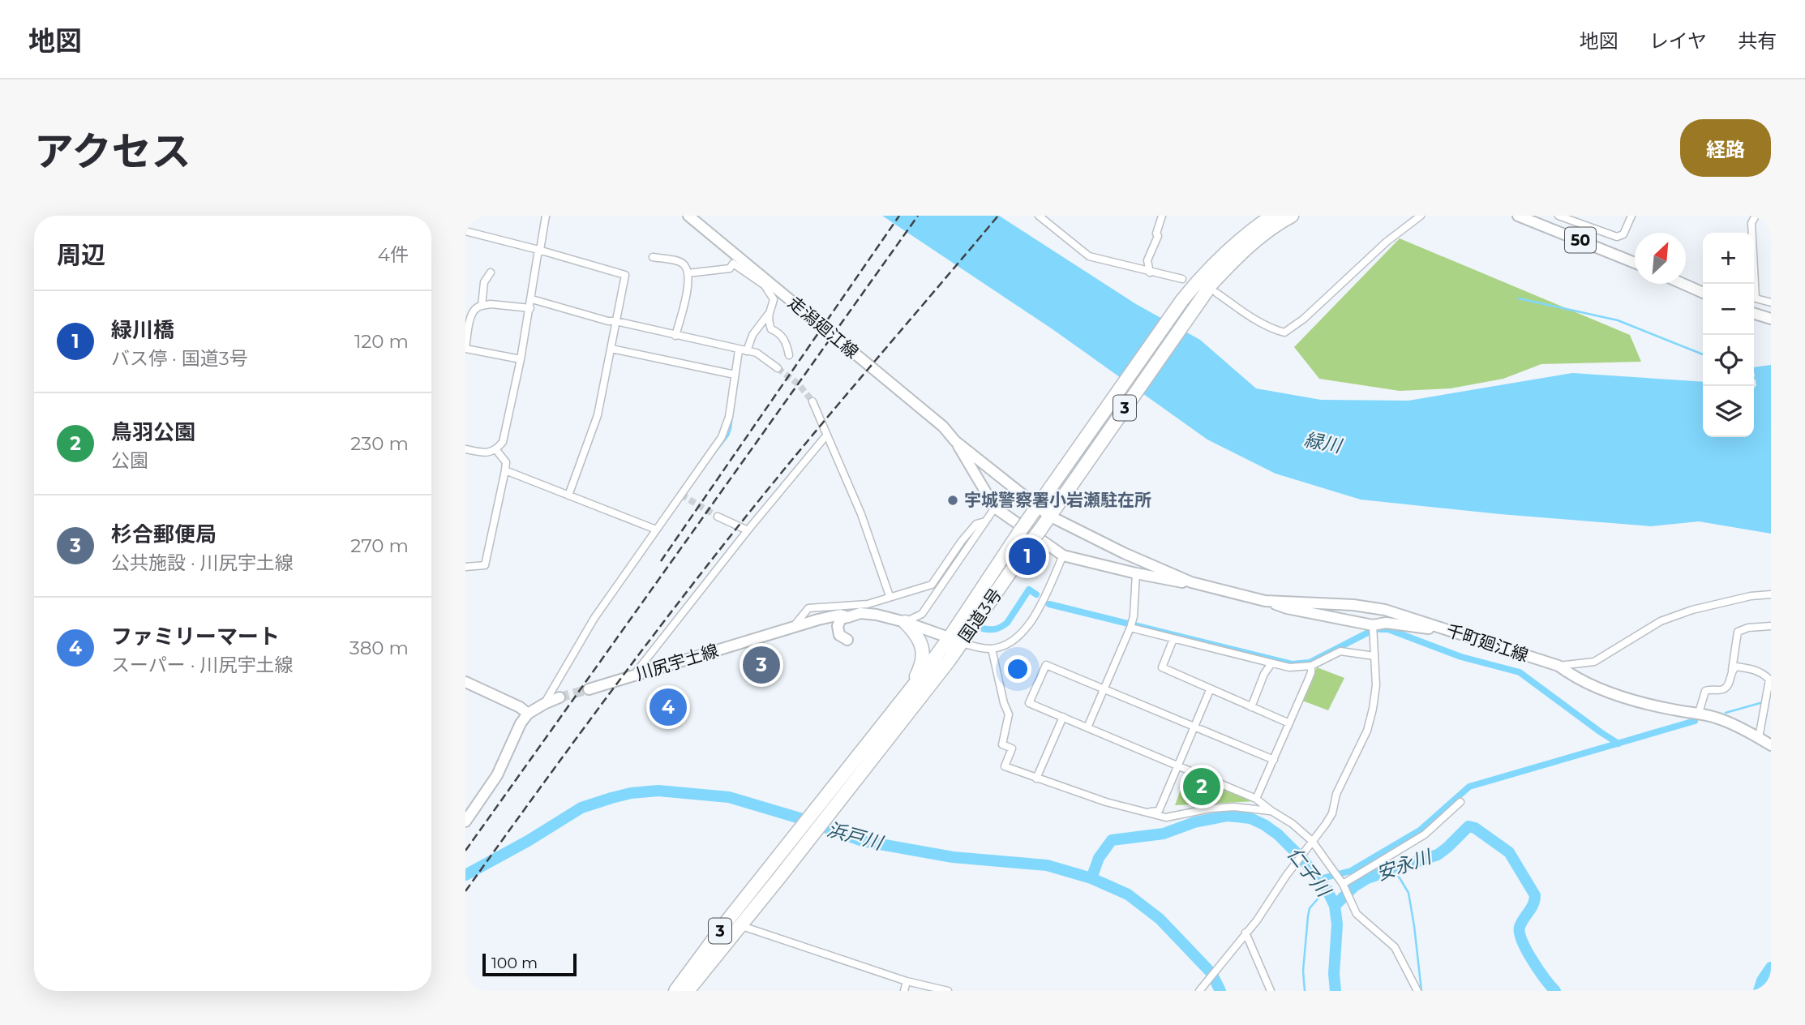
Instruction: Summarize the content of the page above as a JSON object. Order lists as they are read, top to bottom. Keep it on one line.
{"streets":{"highway":["3","国道3号"],"main road":["50","走潟廻江線","千町廻江線","川尻宇土線"]},"crossings":[["走潟廻江線","国道3号"],["走潟廻江線","千町廻江線"],["国道3号","千町廻江線"],["国道3号","川尻宇土線"]],"water":["緑川","浜戸川","安永川","仁子川"],"places":["宇城警察署小岩瀬駐在所"],"scale_bar":"100 m","north":"top right","page":{"header":"地図","nav":["地図","レイヤ","共有"],"title":"アクセス","buttons":"経路","heading":["周辺","4件"],"map_buttons":["+","−"],"list":[{"mark":"1","name":"緑川橋","note":"バス停 · 国道3号","value":"120 m"},{"mark":"2","name":"鳥羽公園","note":"公園","value":"230 m"},{"mark":"3","name":"杉合郵便局","note":"公共施設 · 川尻宇土線","value":"270 m"},{"mark":"4","name":"ファミリーマート","note":"スーパー · 川尻宇土線","value":"380 m"}],"pins":["1","3","4","2"],"scale":"100 m"}}
